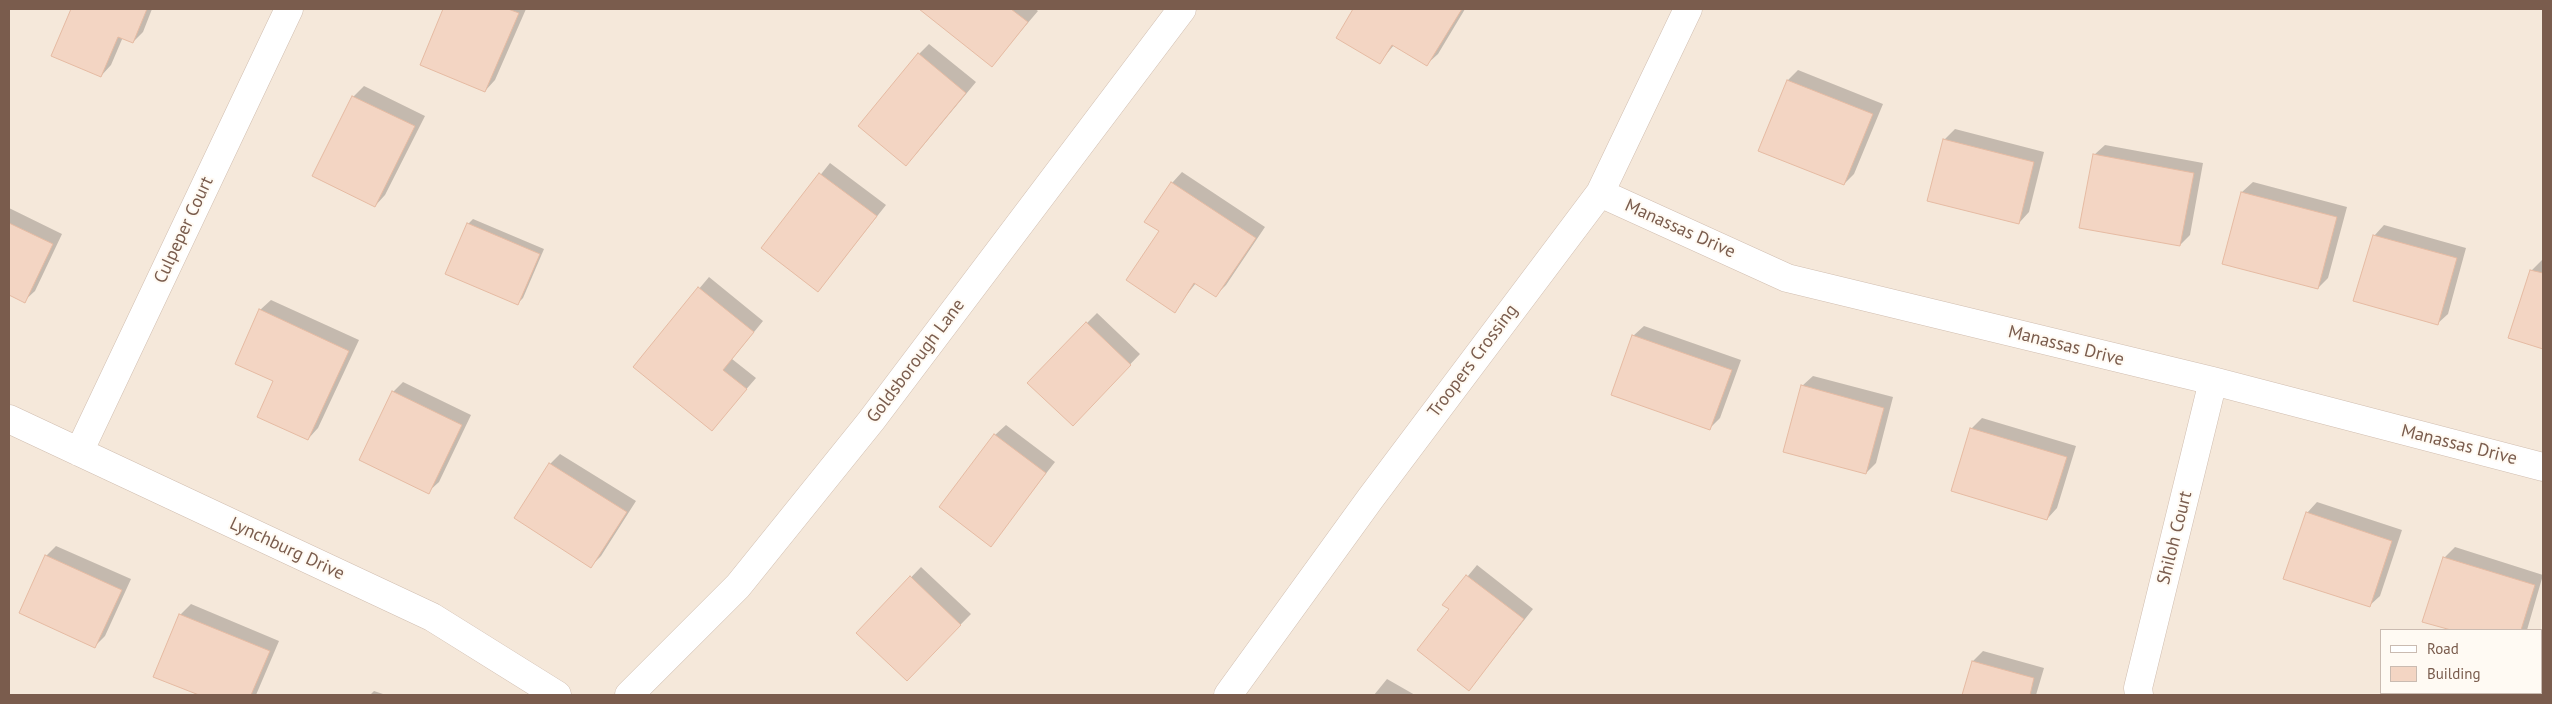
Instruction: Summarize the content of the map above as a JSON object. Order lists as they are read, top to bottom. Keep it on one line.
{"streets":{"street":["Manassas Drive","Culpeper Court","Goldsborough Lane","Troopers Crossing","Shiloh Court","Lynchburg Drive"]},"crossings":[["Manassas Drive","Troopers Crossing"],["Manassas Drive","Shiloh Court"],["Culpeper Court","Lynchburg Drive"]],"legend":["Road","Building"]}
